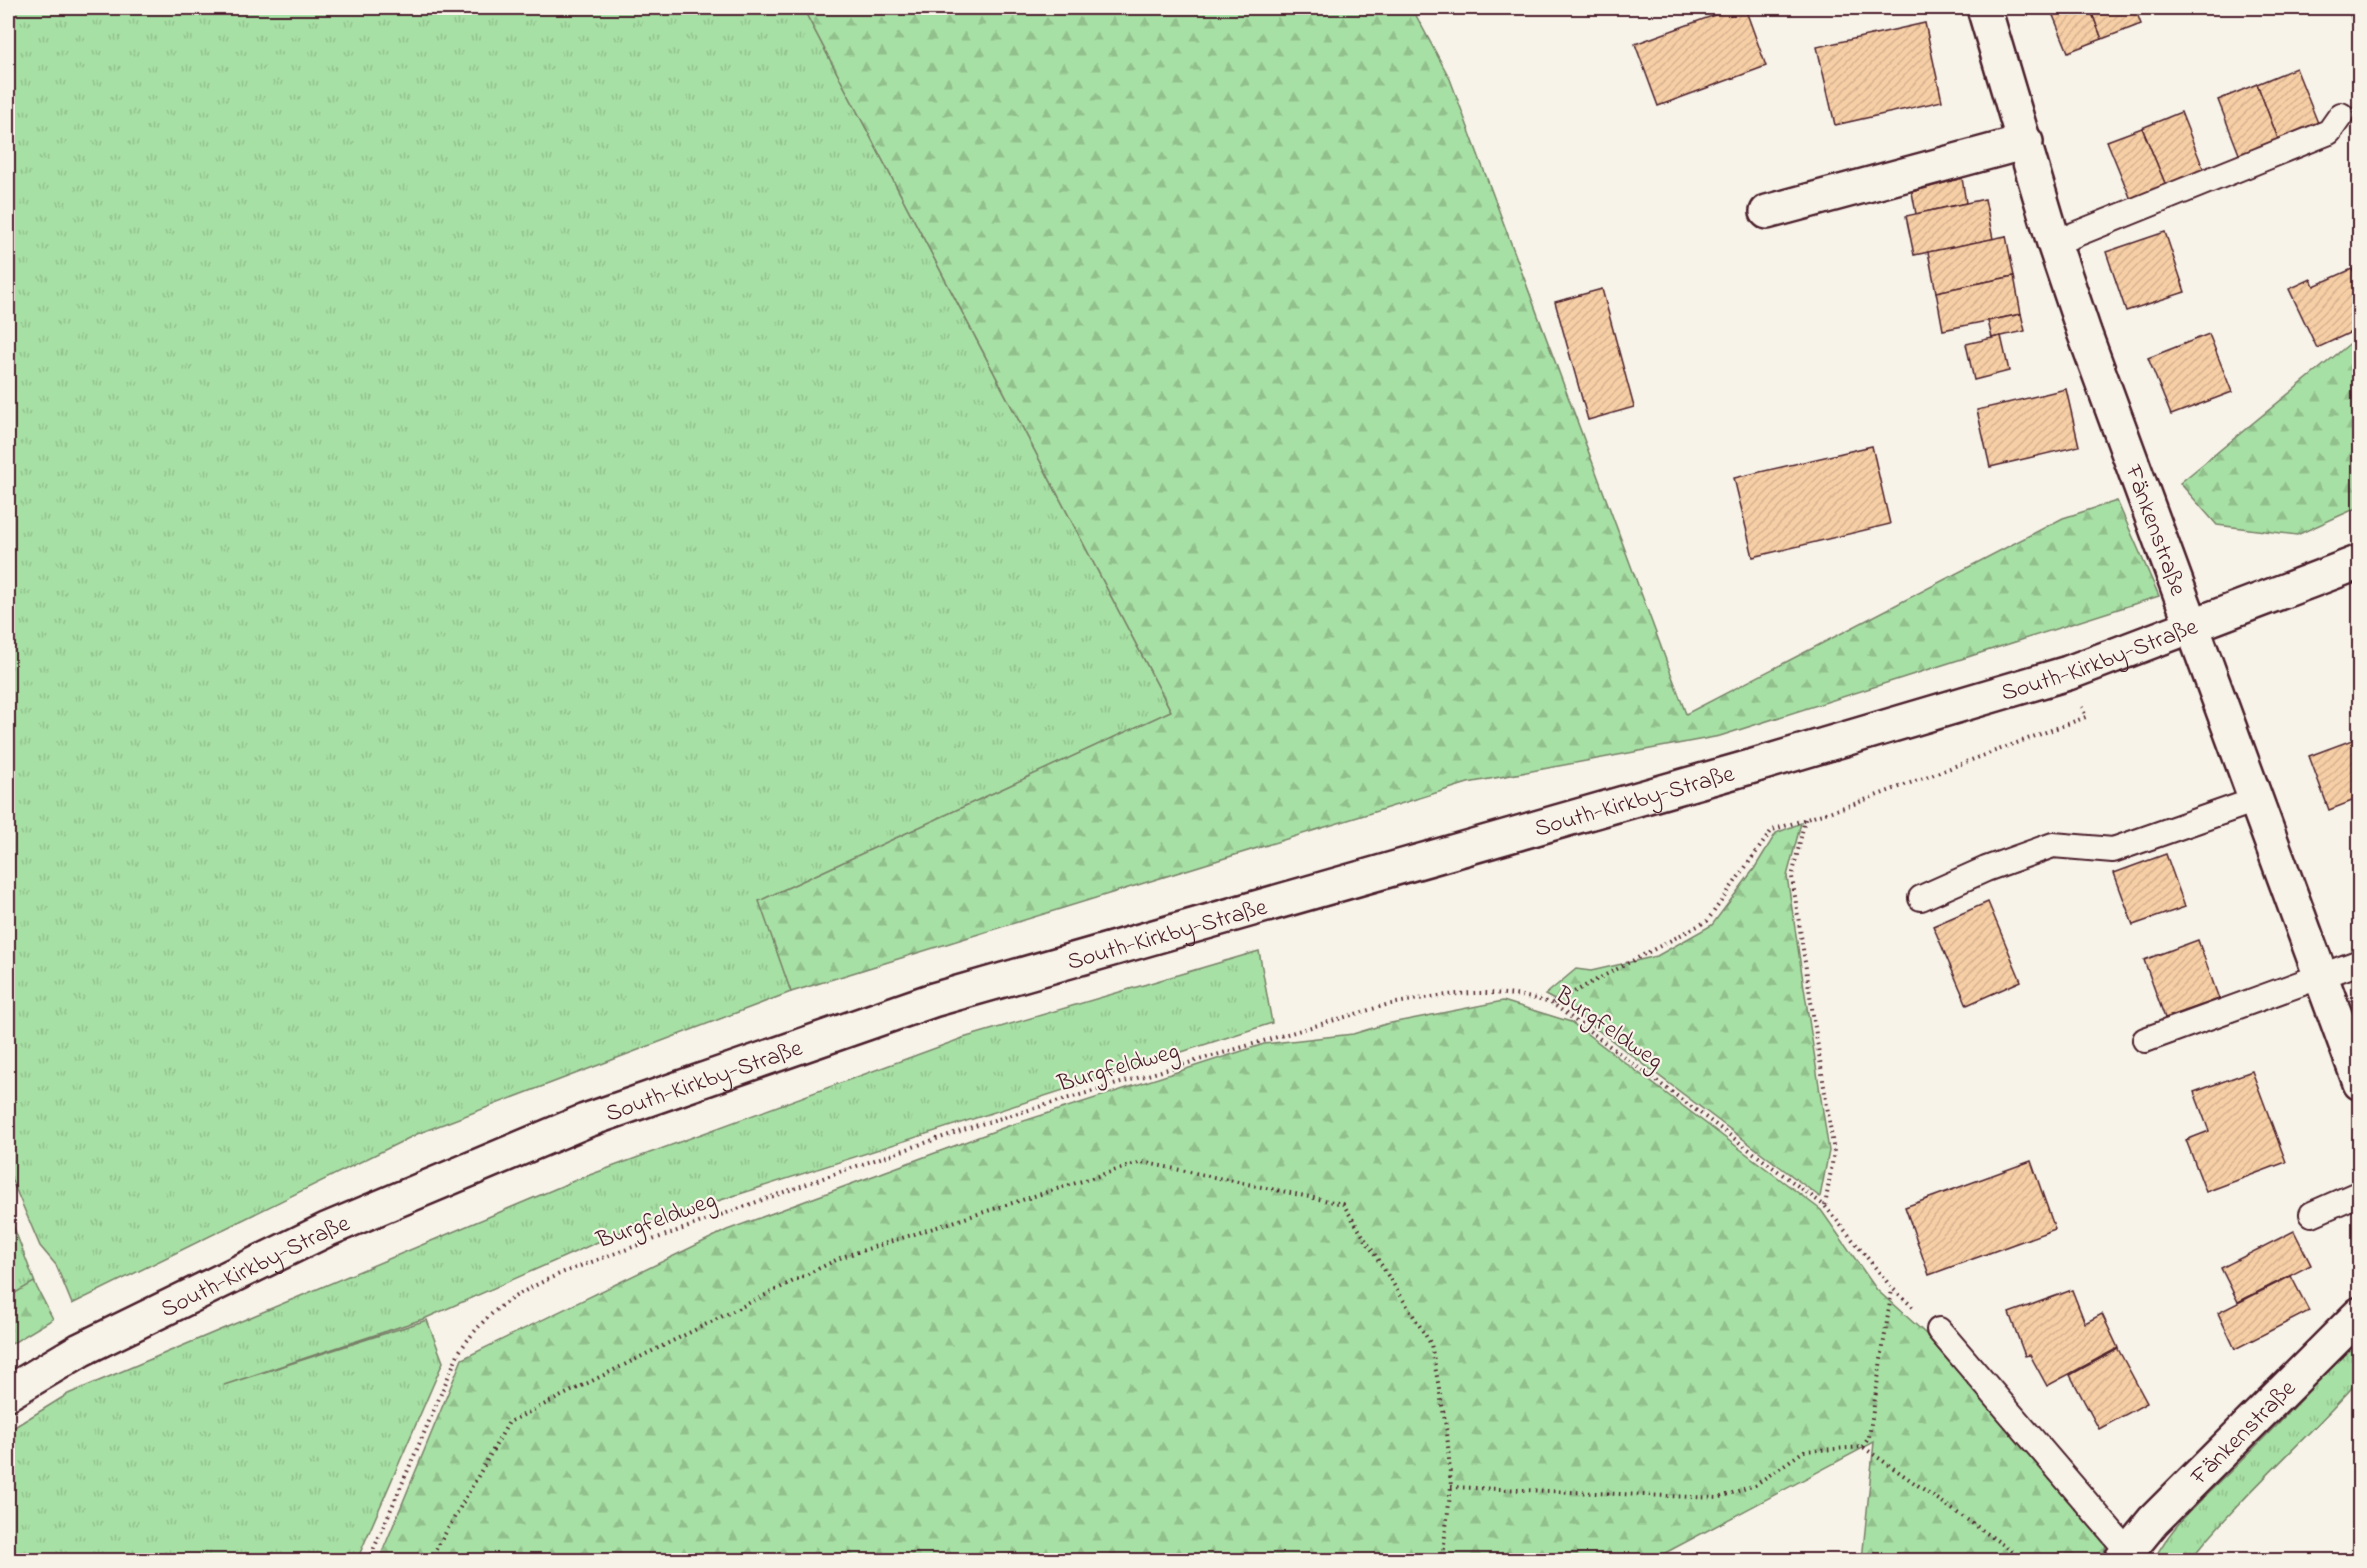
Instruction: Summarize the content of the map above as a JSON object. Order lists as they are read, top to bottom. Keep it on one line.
{"streets":{"main road":["Fänkenstraße","South-Kirkby-Straße"],"path":["Burgfeldweg"]},"crossings":[["Fänkenstraße","South-Kirkby-Straße"]]}
